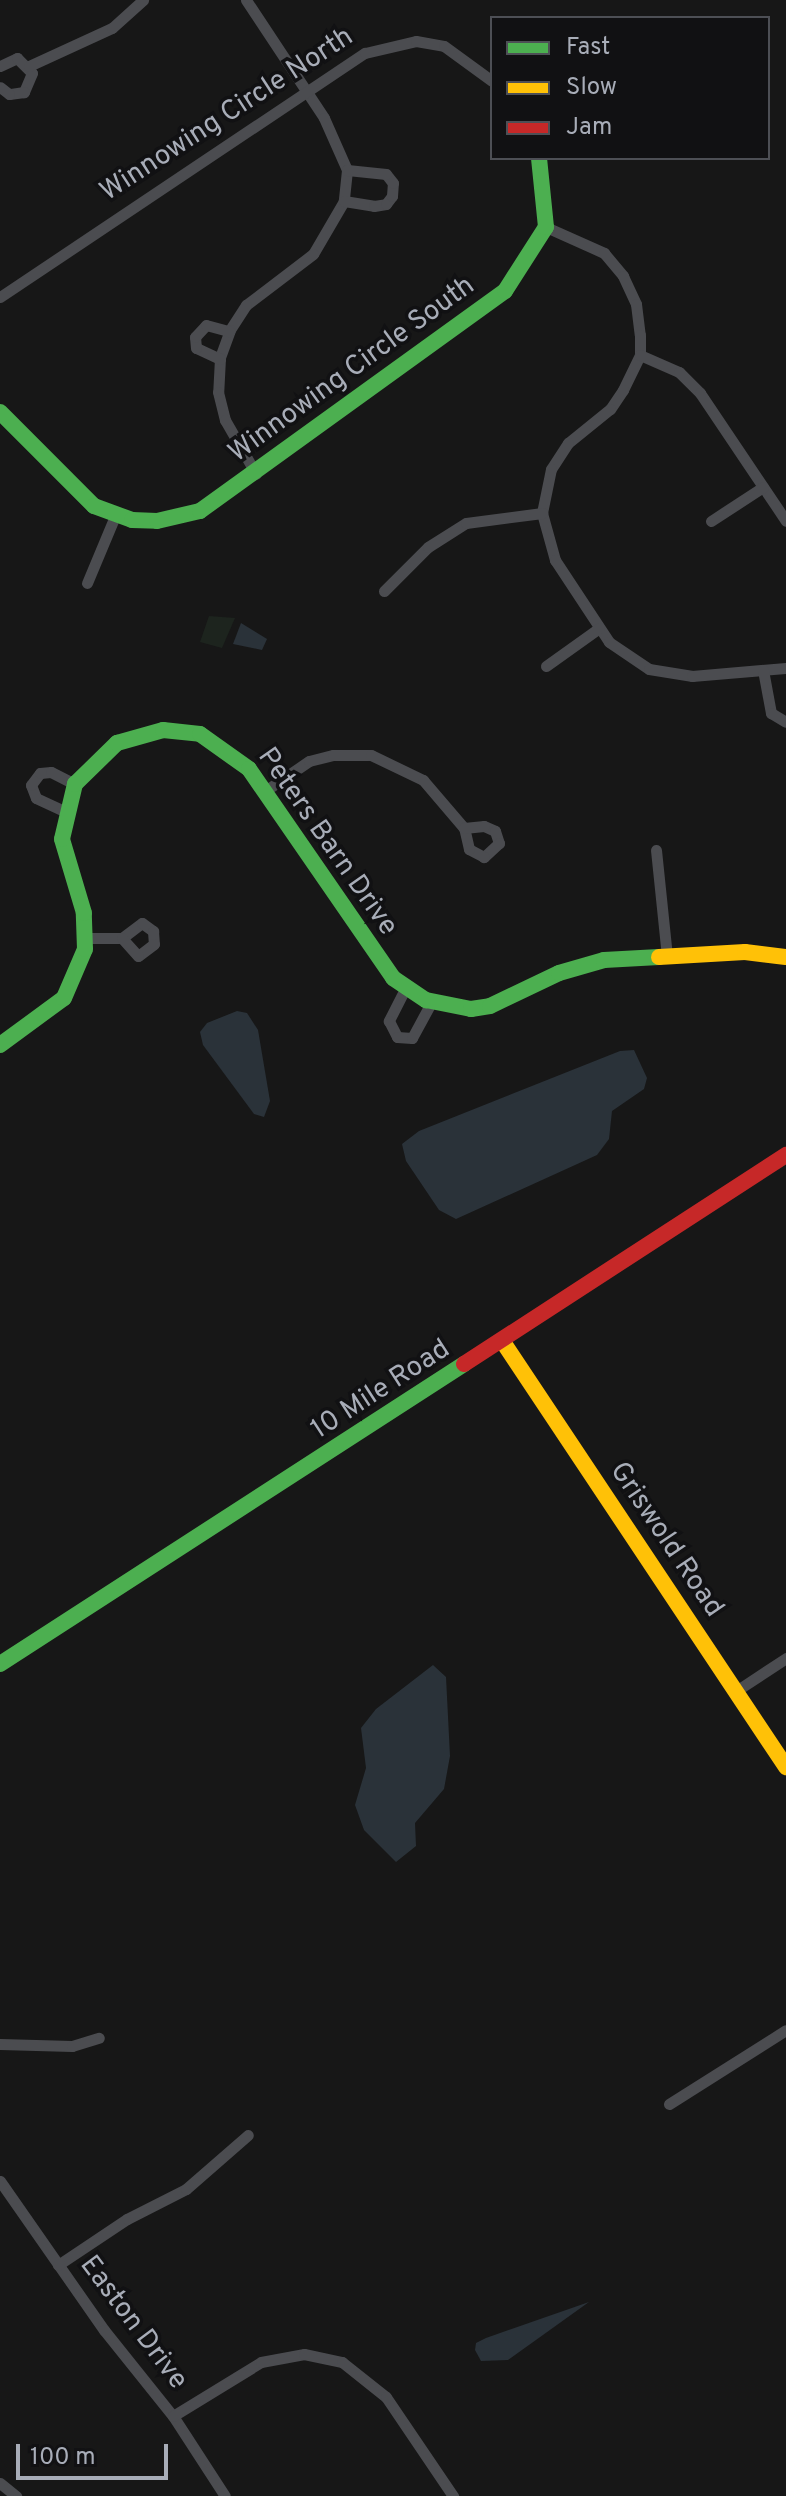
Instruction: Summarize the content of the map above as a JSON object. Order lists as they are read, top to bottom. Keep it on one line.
{"streets":{"street":["Winnowing Circle North","Winnowing Circle South","Peters Barn Drive","10 Mile Road","Griswold Road","Easton Drive"]},"crossings":[["10 Mile Road","Griswold Road"]],"legend":["Fast","Slow","Jam"],"scale_bar":"100 m"}
